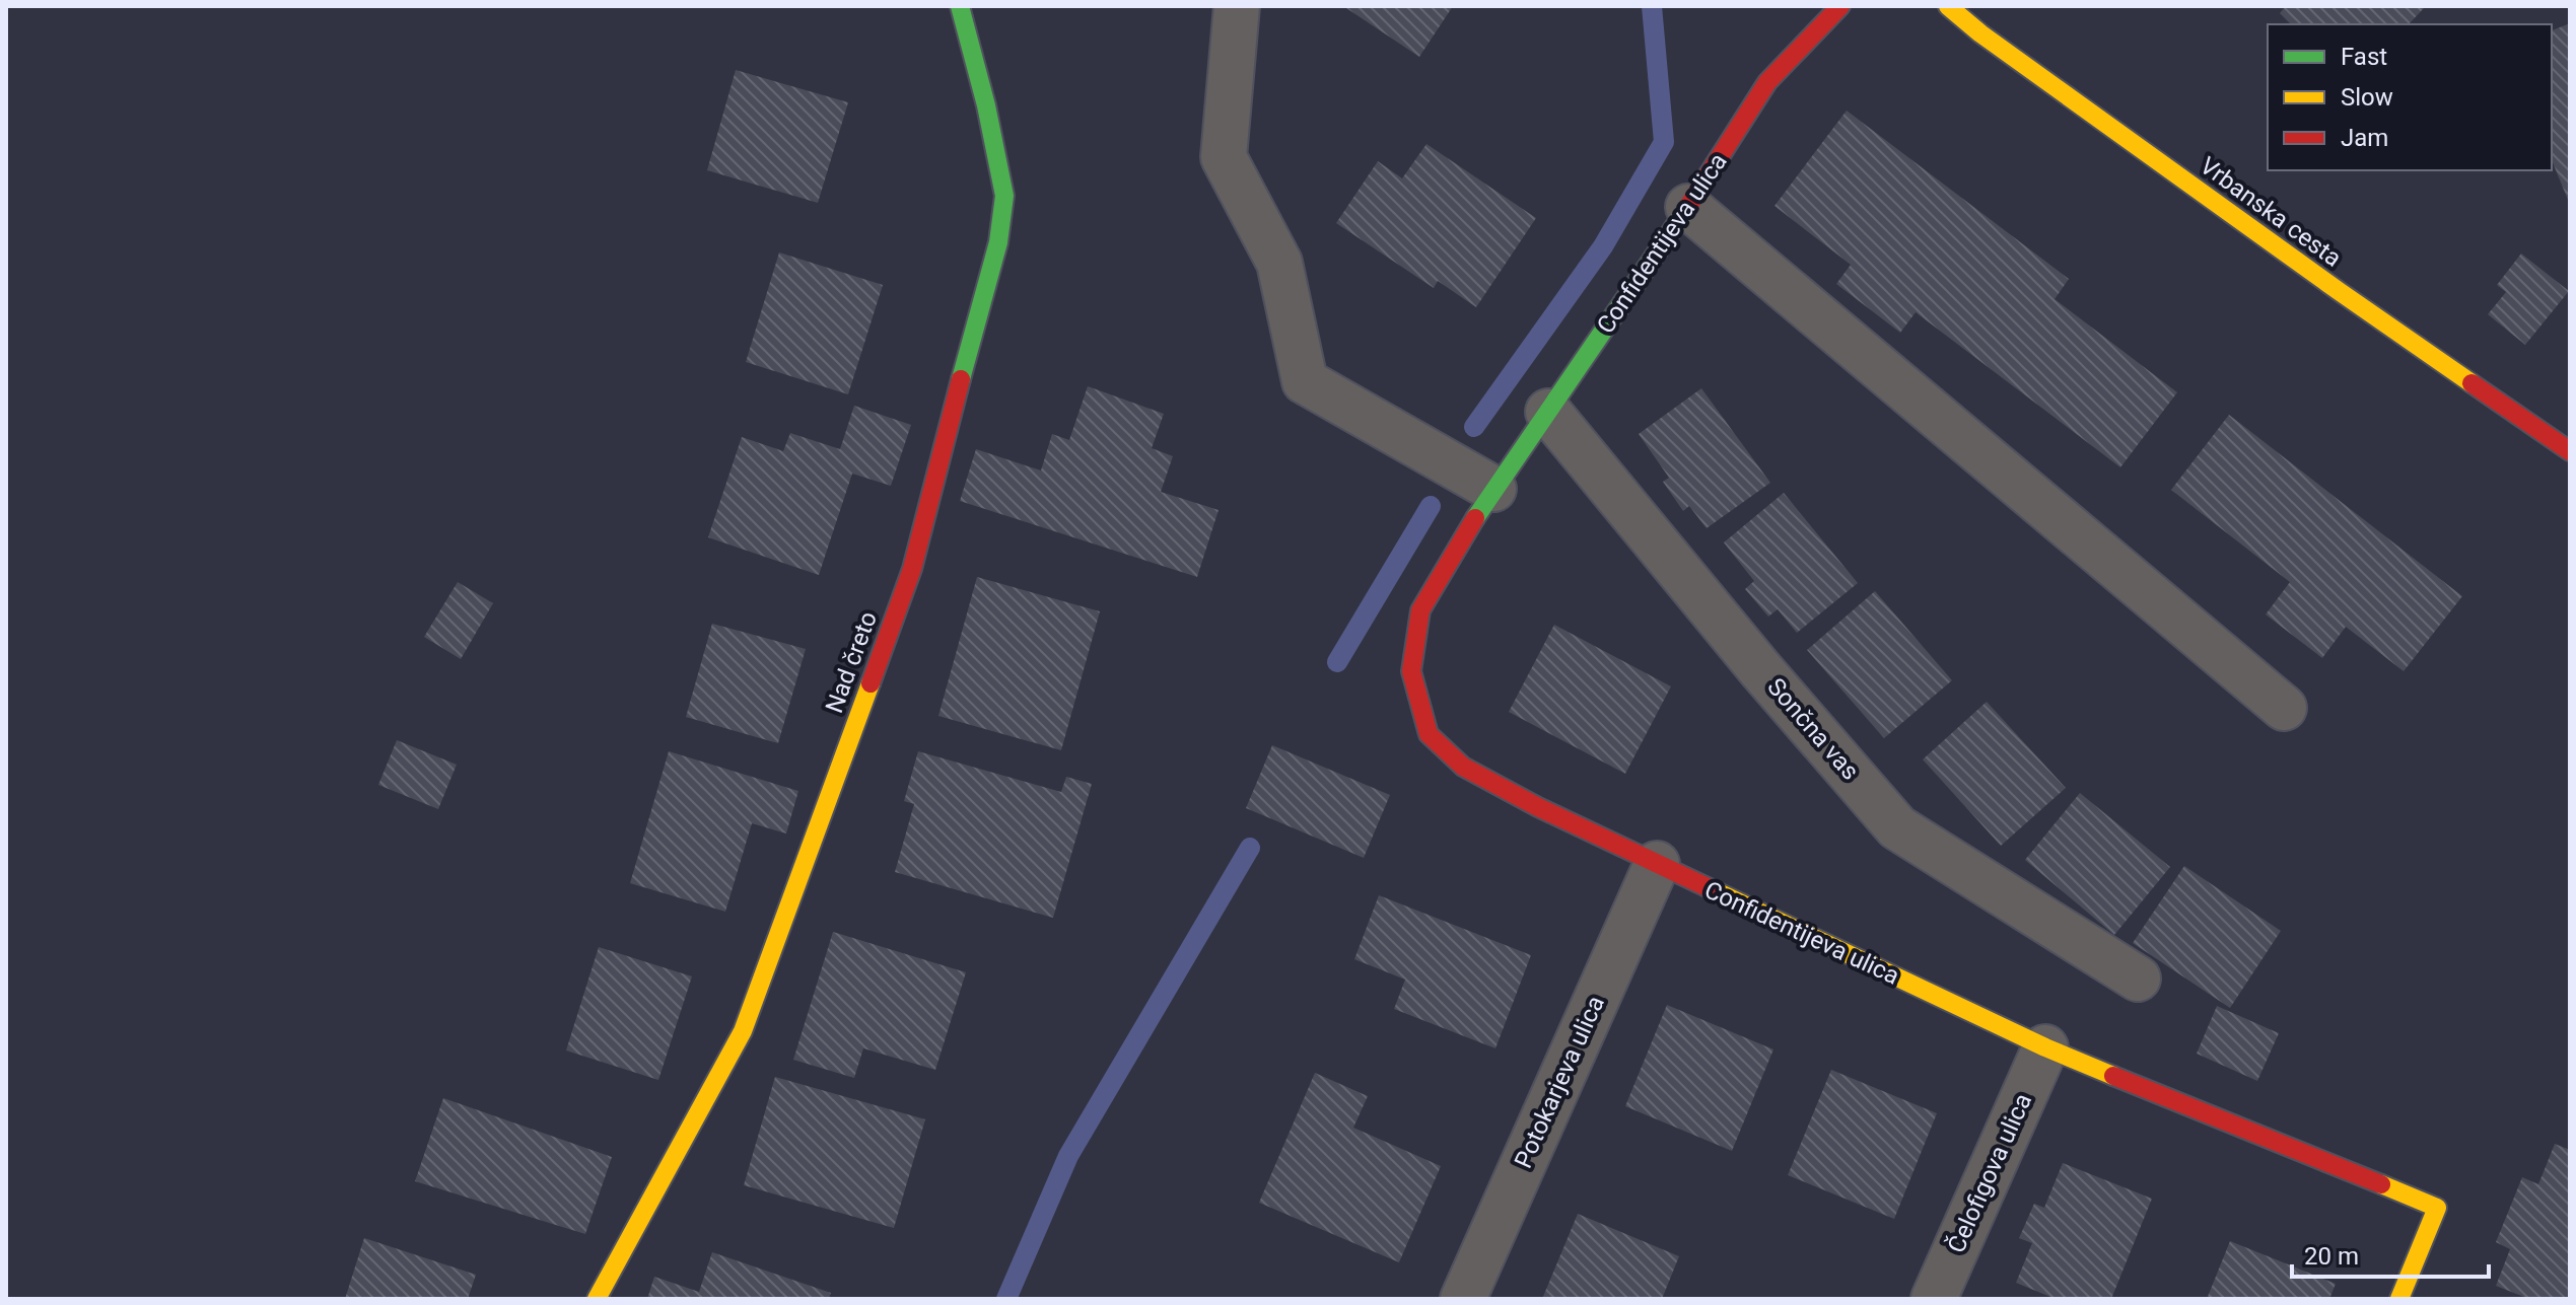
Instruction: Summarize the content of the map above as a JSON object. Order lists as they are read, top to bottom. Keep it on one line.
{"streets":{"street":["Vrbanska cesta","Confidentijeva ulica","Nad čreto","Sončna vas","Potokarjeva ulica","Čelofigova ulica"]},"crossings":[["Confidentijeva ulica","Sončna vas"],["Confidentijeva ulica","Potokarjeva ulica"],["Confidentijeva ulica","Čelofigova ulica"]],"legend":["Fast","Slow","Jam"],"scale_bar":"20 m"}
